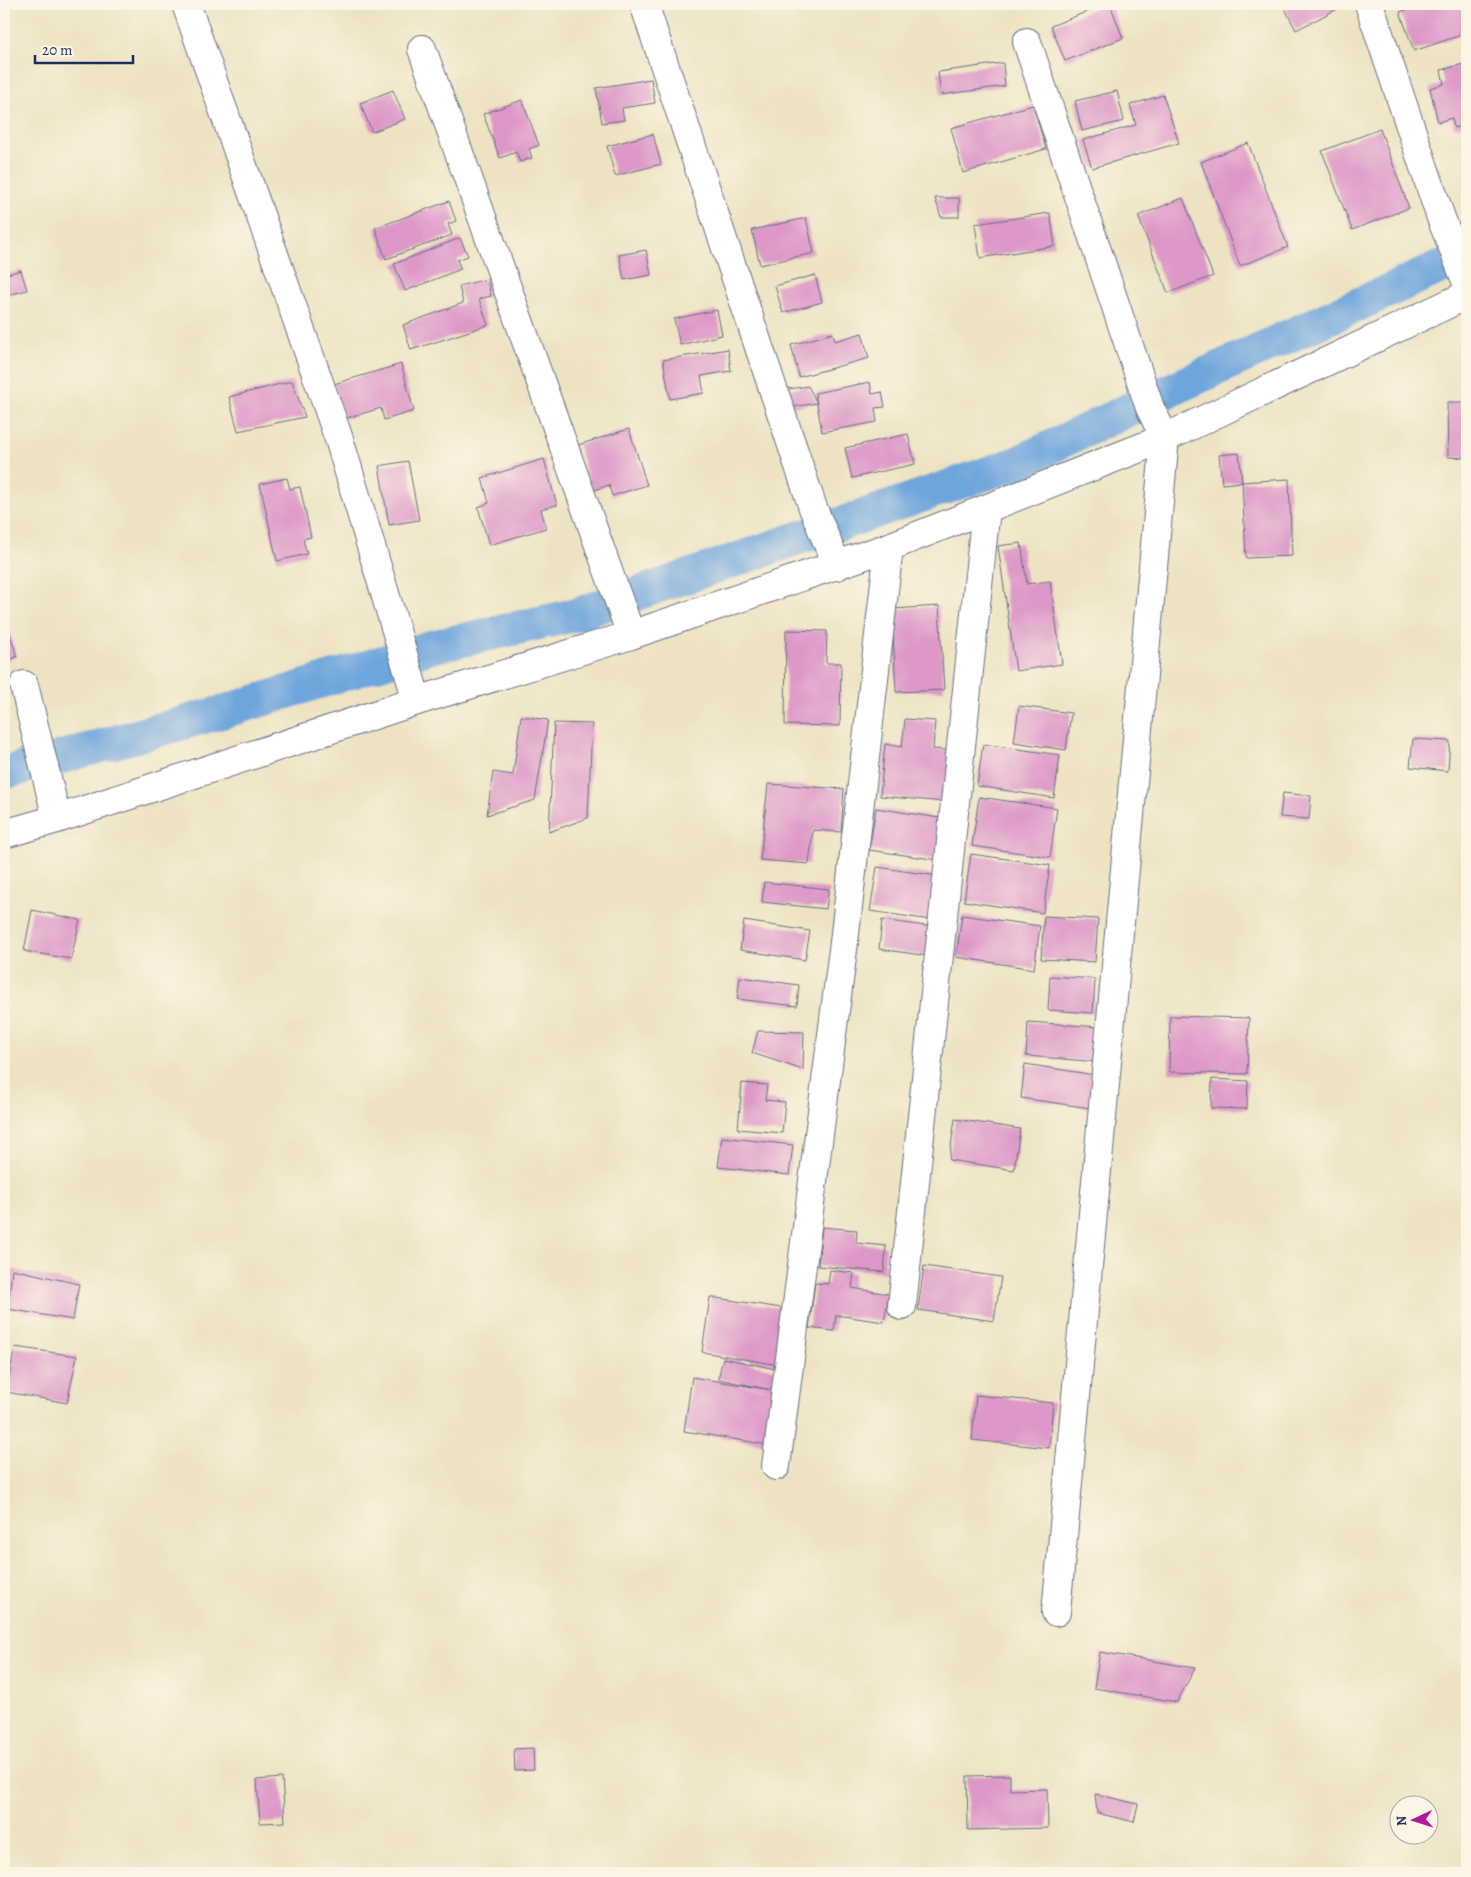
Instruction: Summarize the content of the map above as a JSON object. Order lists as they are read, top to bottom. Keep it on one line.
{"scale_bar":"20 m","north":"left"}
